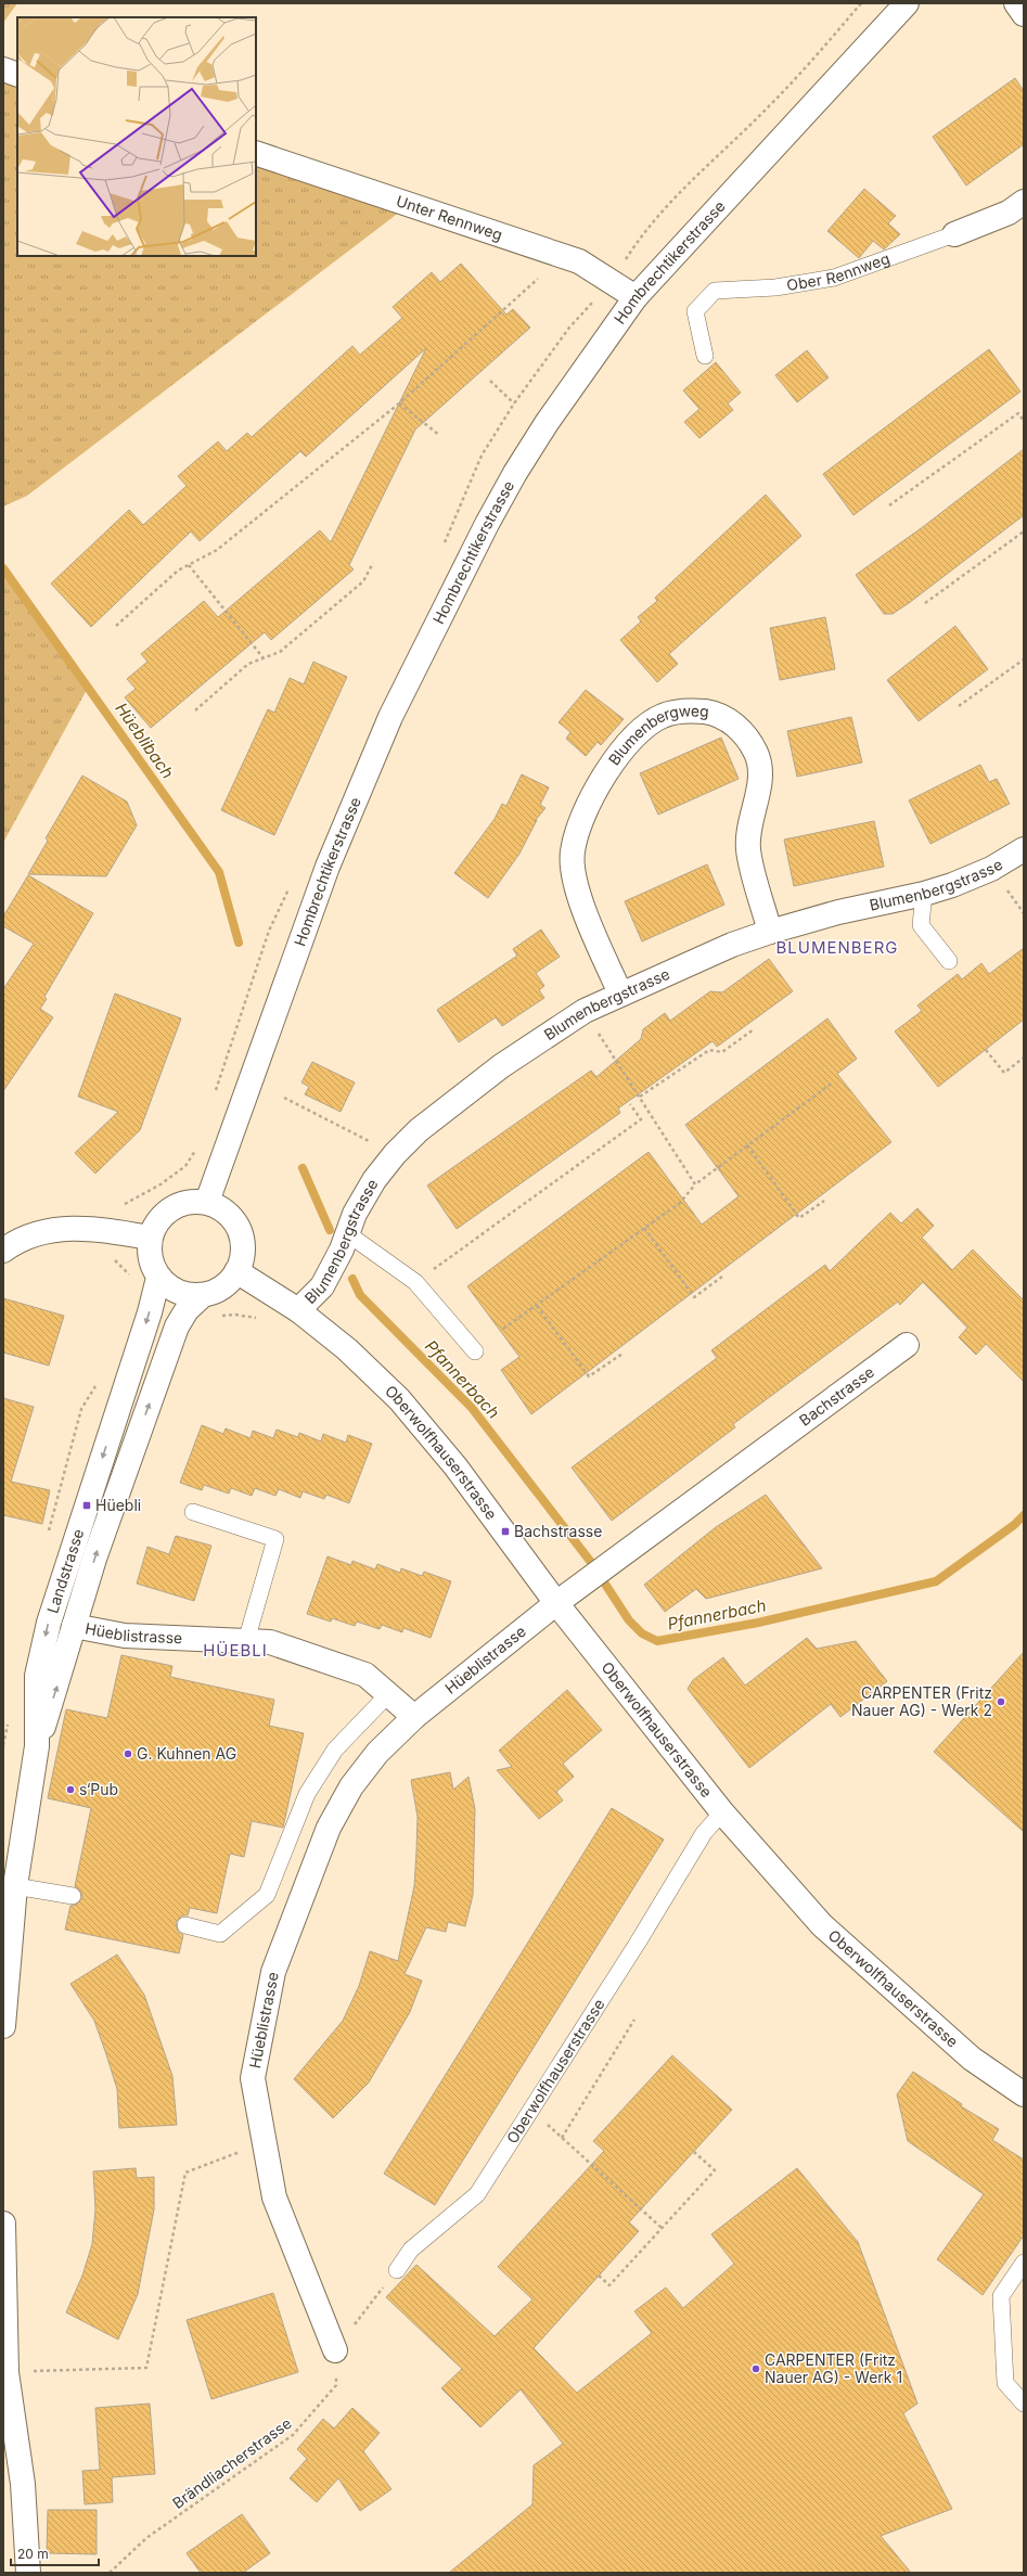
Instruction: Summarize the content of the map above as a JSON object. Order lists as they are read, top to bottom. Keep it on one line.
{"streets":{"street":["Unter Rennweg","Hombrechtikerstrasse","Ober Rennweg","Blumenbergweg","Blumenbergstrasse","Bachstrasse","Oberwolfhauserstrasse","Landstrasse","Hüeblistrasse"],"path":["Brändliacherstrasse"]},"crossings":[["Unter Rennweg","Hombrechtikerstrasse"],["Hombrechtikerstrasse","Oberwolfhauserstrasse"],["Hombrechtikerstrasse","Landstrasse"],["Blumenbergweg","Blumenbergstrasse"],["Blumenbergstrasse","Oberwolfhauserstrasse"],["Bachstrasse","Oberwolfhauserstrasse"],["Bachstrasse","Hüeblistrasse"],["Oberwolfhauserstrasse","Landstrasse"],["Oberwolfhauserstrasse","Hüeblistrasse"],["Landstrasse","Hüeblistrasse"],["Hüeblistrasse","Brändliacherstrasse"]],"districts":["BLUMENBERG","HÜEBLI"],"water":["Hüeblibach","Pfannerbach"],"places":{"transit":["Hüebli","Bachstrasse"],"other":["CARPENTER (Fritz Nauer AG) - Werk 2","G. Kuhnen AG","s‘Pub","CARPENTER (Fritz Nauer AG) - Werk 1"]},"scale_bar":"20 m"}
